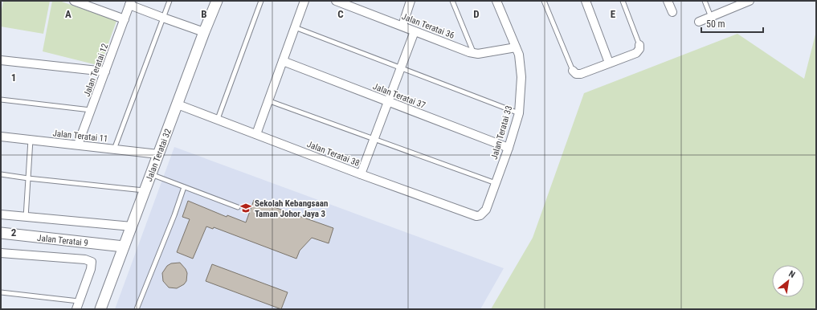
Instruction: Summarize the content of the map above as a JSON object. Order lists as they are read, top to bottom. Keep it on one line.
{"streets":{"street":["Jalan Teratai 36","Jalan Teratai 12","Jalan Teratai 37","Jalan Teratai 33","Jalan Teratai 11","Jalan Teratai 38","Jalan Teratai 32","Jalan Teratai 9"]},"crossings":[["Jalan Teratai 36","Jalan Teratai 33"],["Jalan Teratai 12","Jalan Teratai 11"],["Jalan Teratai 37","Jalan Teratai 33"],["Jalan Teratai 33","Jalan Teratai 38"],["Jalan Teratai 11","Jalan Teratai 32"],["Jalan Teratai 38","Jalan Teratai 32"],["Jalan Teratai 32","Jalan Teratai 9"]],"places":{"school or university":["Sekolah Kebangsaan Taman Johor Jaya 3"]},"scale_bar":"50 m","north":"top right","grid":{"columns":["A","B","C","D","E"],"rows":["1","2"]}}
